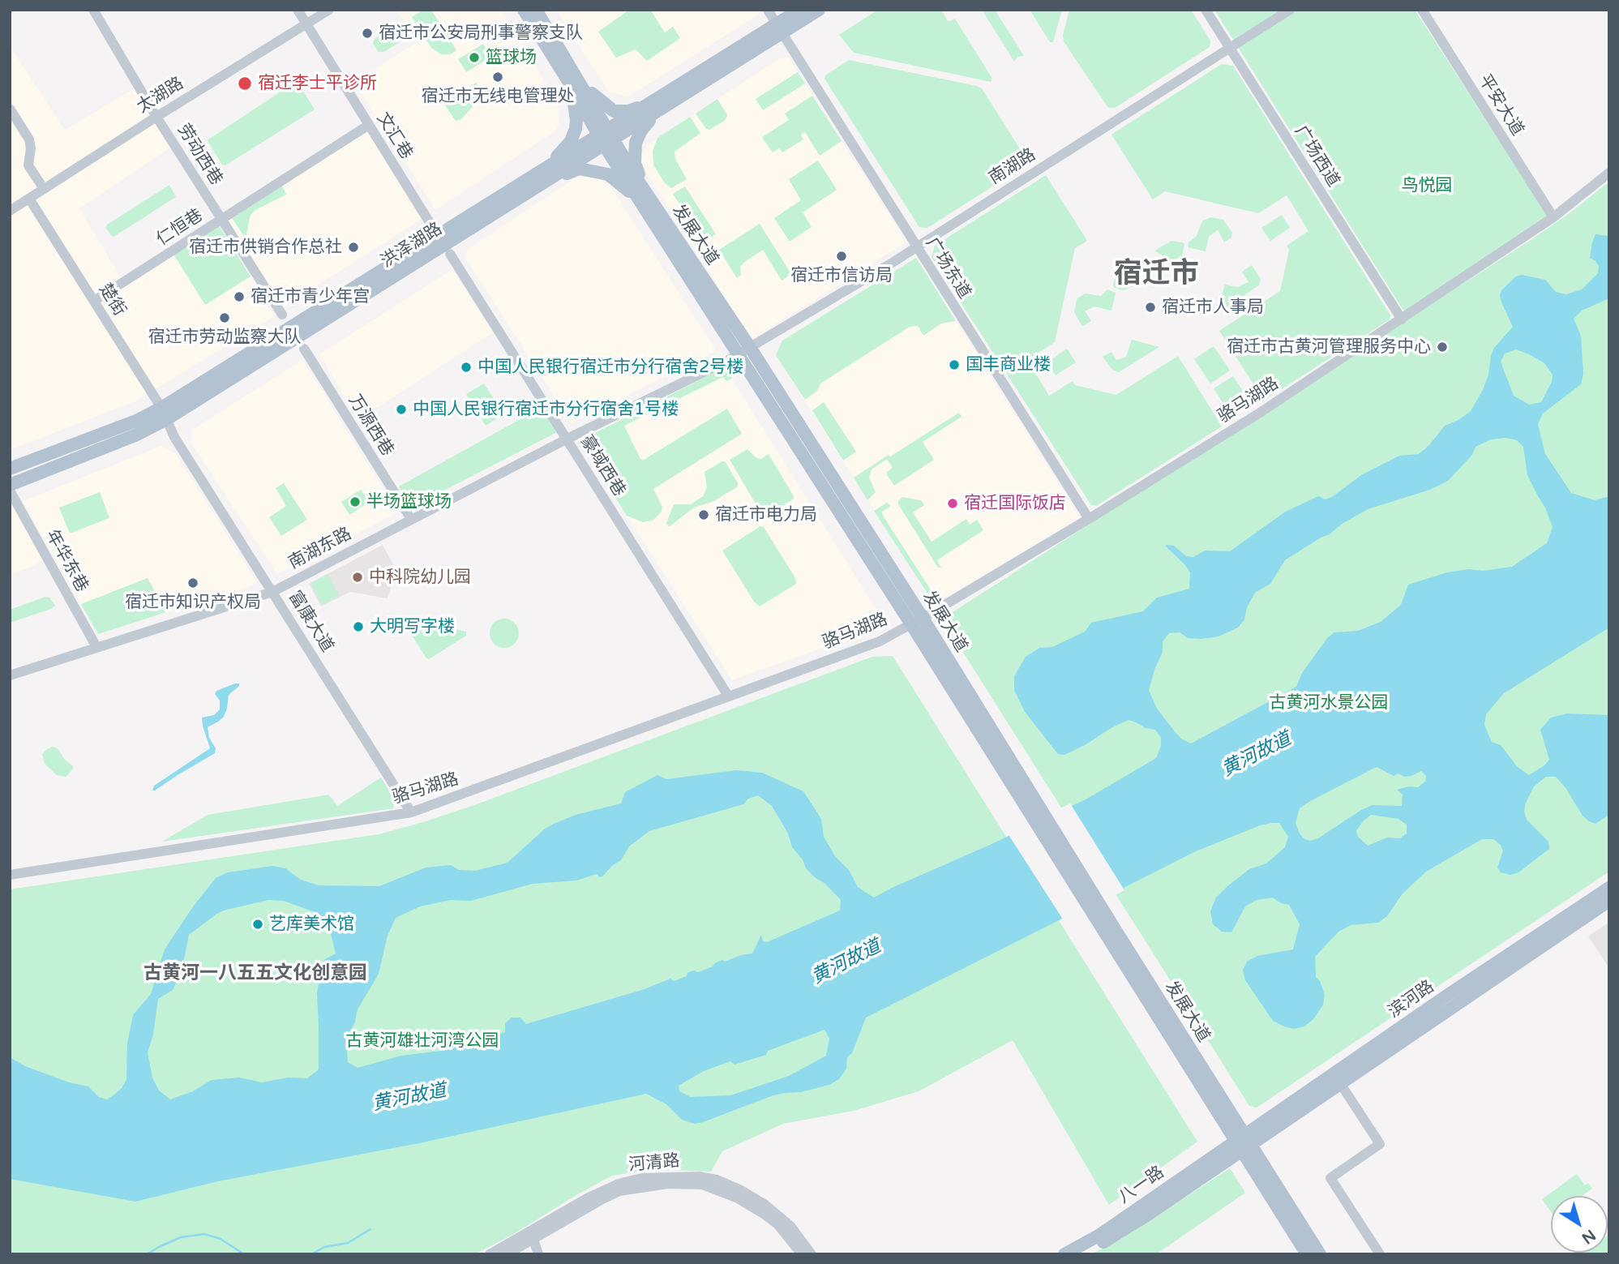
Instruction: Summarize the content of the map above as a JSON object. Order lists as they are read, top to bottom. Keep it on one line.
{"streets":{"main road":["发展大道","洪泽湖路","滨河路","八一路"],"street":["太湖路","平安大道","文汇巷","劳动西巷","广场西道","南湖路","仁恒巷","广场东道","楚街","骆马湖路","万源西巷","豪域西巷","南湖东路","年华东巷","富康大道","河清路"]},"crossings":[["太湖路","文汇巷"],["太湖路","劳动西巷"],["太湖路","楚街"],["平安大道","骆马湖路"],["文汇巷","仁恒巷"],["劳动西巷","仁恒巷"],["广场西道","南湖路"],["广场西道","骆马湖路"],["南湖路","发展大道"],["南湖路","广场东道"],["南湖路","南湖东路"],["仁恒巷","楚街"],["发展大道","洪泽湖路"],["发展大道","骆马湖路"],["发展大道","南湖东路"],["发展大道","滨河路"],["发展大道","八一路"],["洪泽湖路","广场东道"],["洪泽湖路","楚街"],["洪泽湖路","富康大道"],["广场东道","骆马湖路"],["楚街","富康大道"],["骆马湖路","豪域西巷"],["骆马湖路","富康大道"],["万源西巷","南湖东路"],["豪域西巷","南湖东路"],["南湖东路","年华东巷"],["南湖东路","富康大道"],["滨河路","八一路"]],"districts":["宿迁市","古黄河一八五五文化创意园"],"water":["黄河故道"],"parks":["鸟悦园","古黄河水景公园","古黄河雄壮河湾公园"],"places":["宿迁市公安局刑事警察支队","篮球场","宿迁市无线电管理处","宿迁李士平诊所","宿迁市供销合作总社","宿迁市信访局","宿迁市青少年宫","宿迁市人事局","宿迁市劳动监察大队","宿迁市古黄河管理服务中心","国丰商业楼","中国人民银行宿迁市分行宿舍2号楼","中国人民银行宿迁市分行宿舍1号楼","半场篮球场","宿迁国际饭店","宿迁市电力局","中科院幼儿园","宿迁市知识产权局","大明写字楼","艺库美术馆"],"north":"bottom right"}
